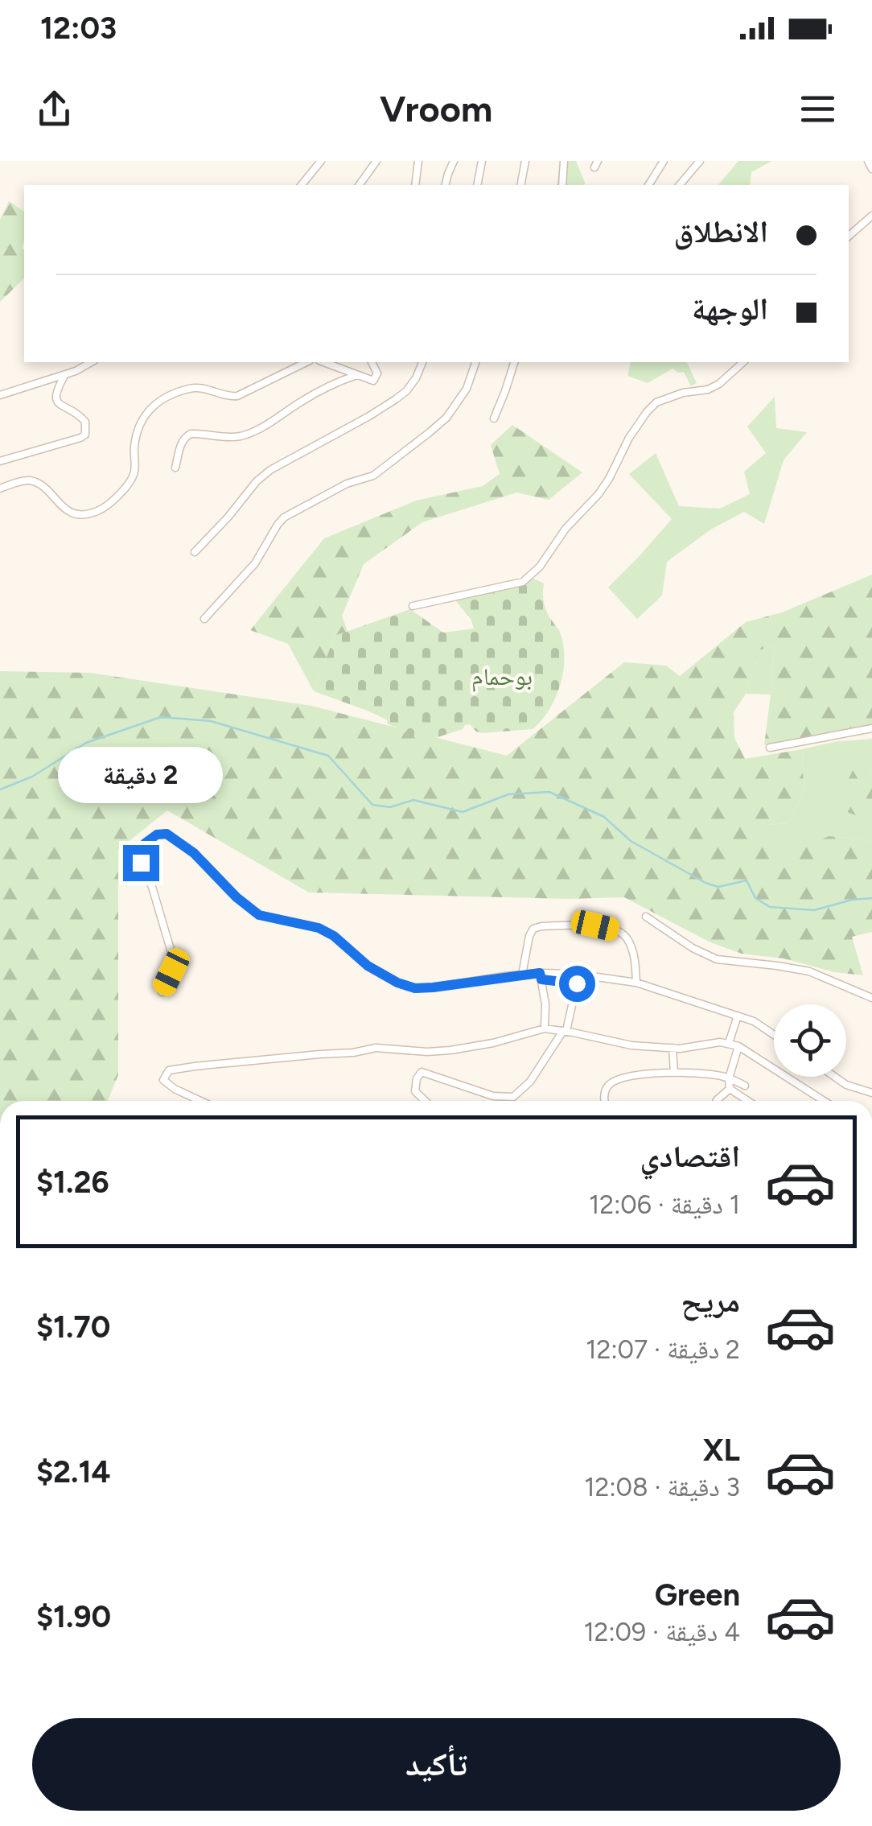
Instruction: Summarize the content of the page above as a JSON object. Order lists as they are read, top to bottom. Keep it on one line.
{"parks":["بوحمام"],"page":{"status":"12:03","header":"Vroom","banner":["الانطلاق","الوجهة"],"bubble":"2 دقيقة","list":[{"name":"اقتصادي","note":"1 دقيقة · 12:06","value":"$1.26"},{"name":"مريح","note":"2 دقيقة · 12:07","value":"$1.70"},{"name":"XL","note":"3 دقيقة · 12:08","value":"$2.14"},{"name":"Green","note":"4 دقيقة · 12:09","value":"$1.90"}],"buttons":"تأكيد"}}
